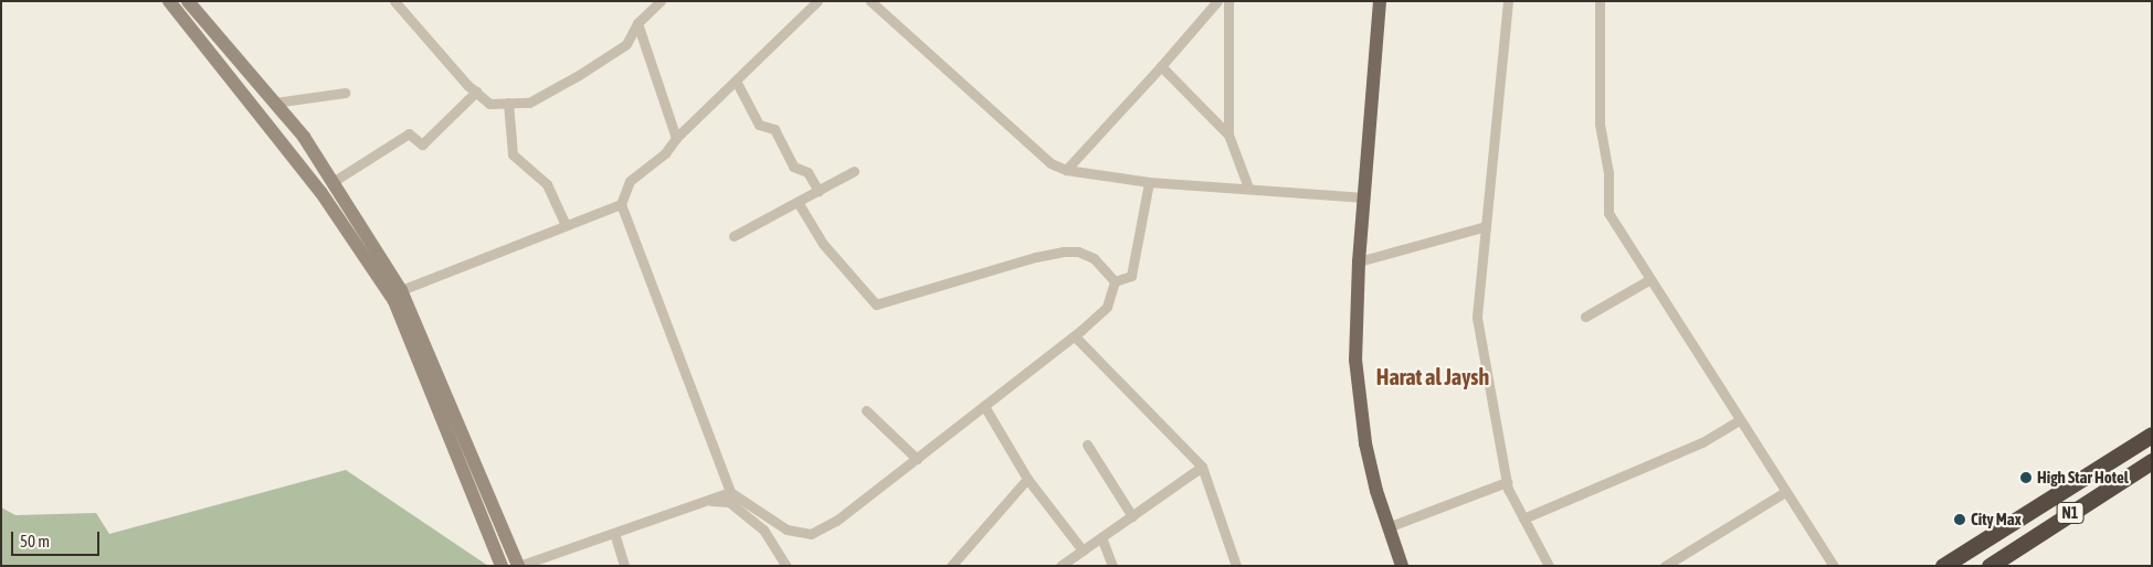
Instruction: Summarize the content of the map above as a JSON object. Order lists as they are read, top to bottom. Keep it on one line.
{"streets":{"highway":["N1"]},"districts":["Harat al Jaysh"],"places":["High Star Hotel","City Max"],"scale_bar":"50 m"}
